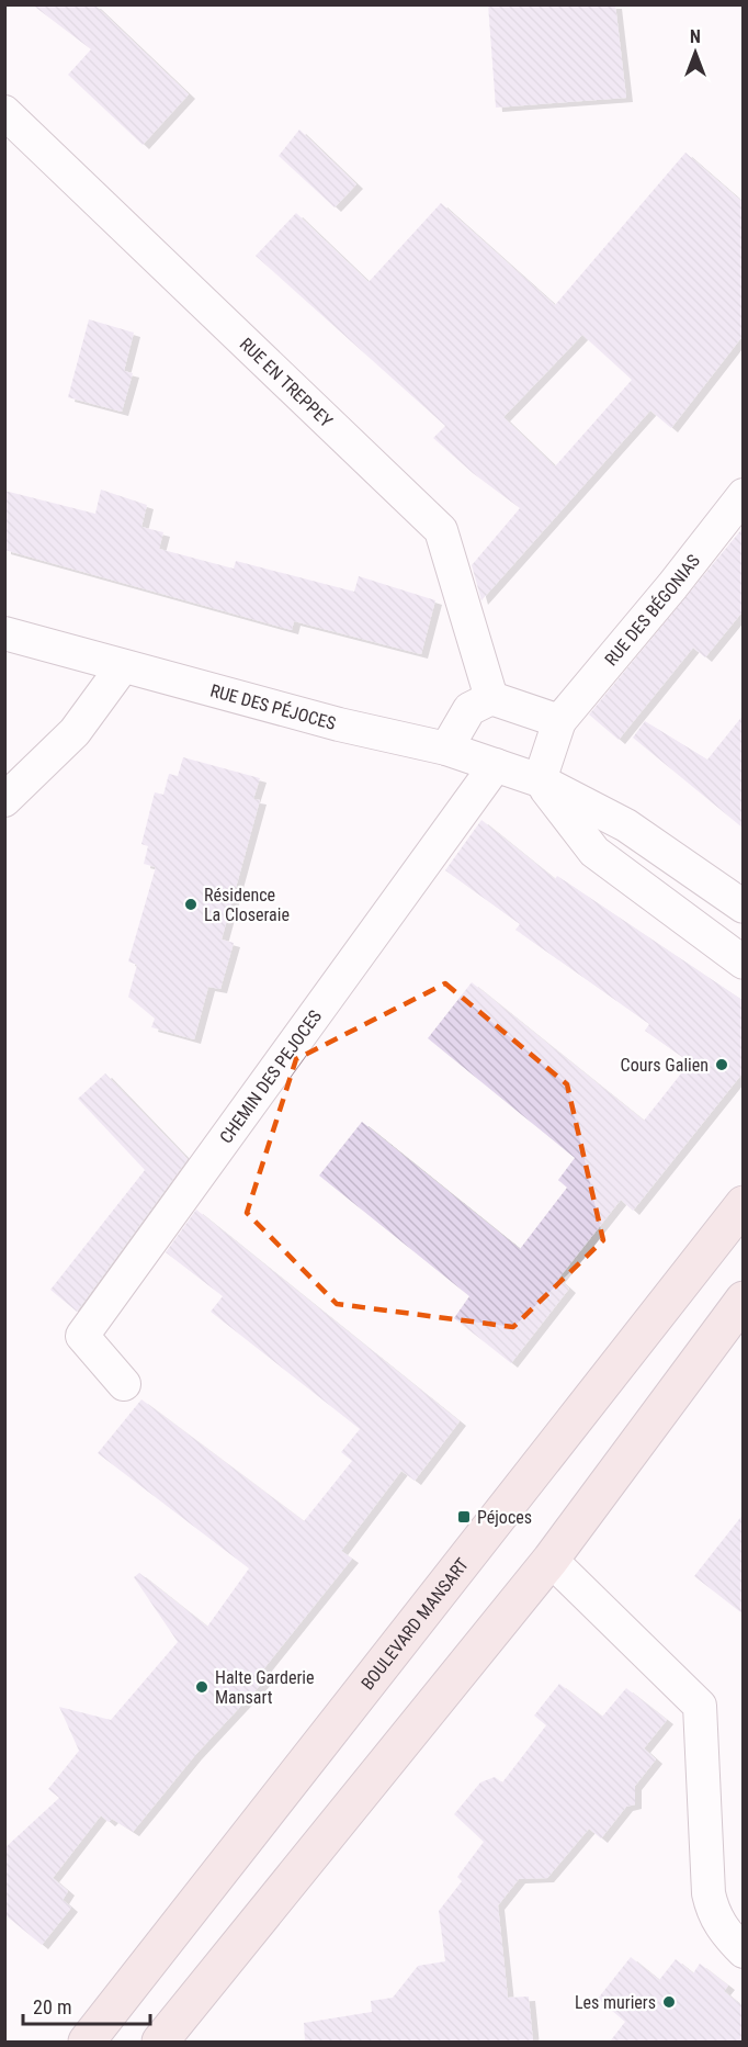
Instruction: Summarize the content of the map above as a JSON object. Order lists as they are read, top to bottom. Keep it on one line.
{"streets":{"main road":["BOULEVARD MANSART"],"street":["RUE EN TREPPEY","RUE DES BÉGONIAS","RUE DES PÉJOCES","CHEMIN DES PEJOCES"]},"crossings":[["RUE DES PÉJOCES","CHEMIN DES PEJOCES"]],"places":{"other":["Résidence La Closeraie","Cours Galien","Halte Garderie Mansart","Les muriers"],"transit":["Péjoces"]},"scale_bar":"20 m","north":"top"}
